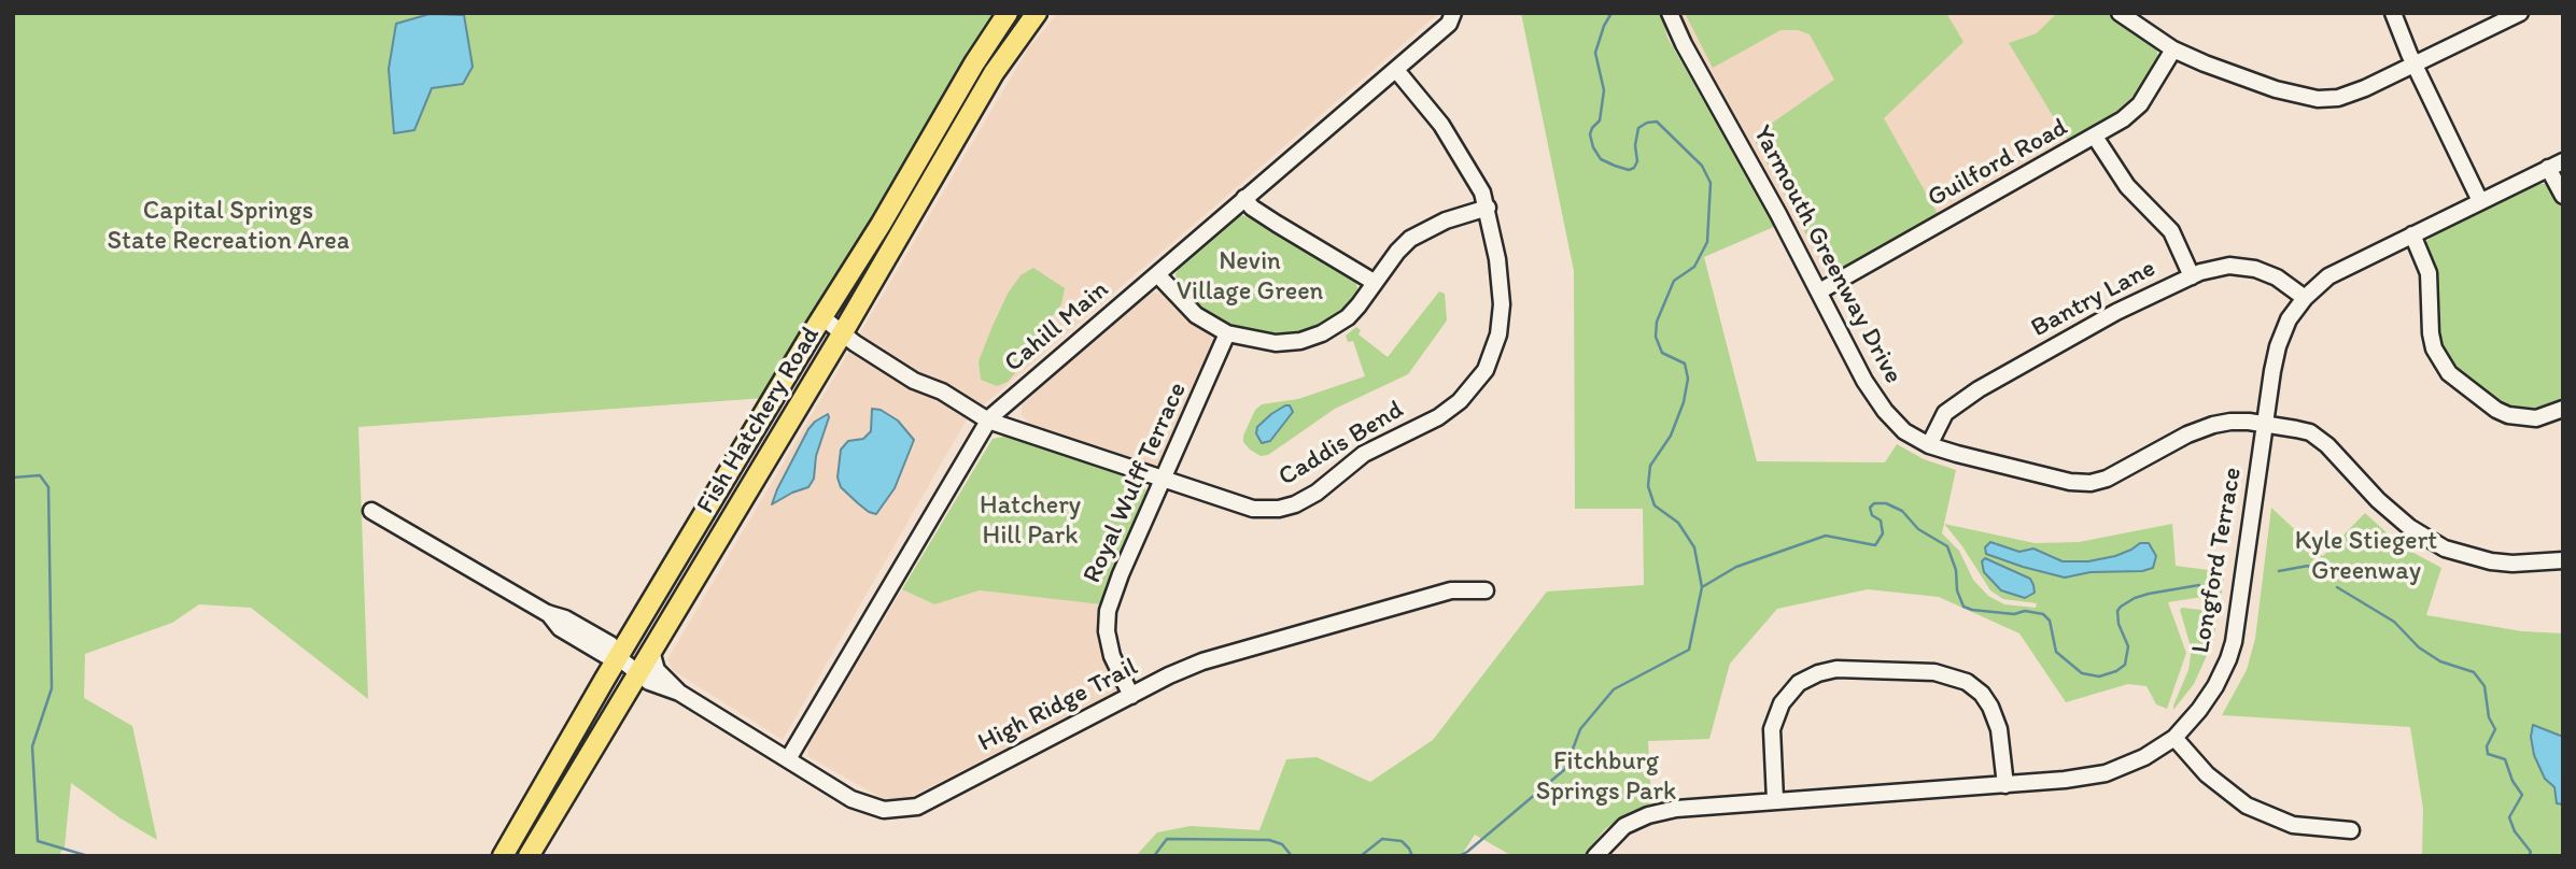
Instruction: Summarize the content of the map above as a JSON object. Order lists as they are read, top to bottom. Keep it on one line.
{"streets":{"main road":["Fish Hatchery Road"],"street":["Guilford Road","Yarmouth Greenway Drive","Bantry Lane","Cahill Main","Caddis Bend","Royal Wulff Terrace","Longford Terrace","High Ridge Trail"]},"crossings":[["Guilford Road","Yarmouth Greenway Drive"],["Yarmouth Greenway Drive","Bantry Lane"],["Yarmouth Greenway Drive","Longford Terrace"],["Bantry Lane","Longford Terrace"],["Cahill Main","Caddis Bend"],["Cahill Main","High Ridge Trail"],["Fish Hatchery Road","Caddis Bend"],["Fish Hatchery Road","High Ridge Trail"],["Caddis Bend","Royal Wulff Terrace"],["Royal Wulff Terrace","High Ridge Trail"]],"parks":["Capital Springs State Recreation Area","Nevin Village Green","Hatchery Hill Park","Kyle Stiegert Greenway","Fitchburg Springs Park"]}
